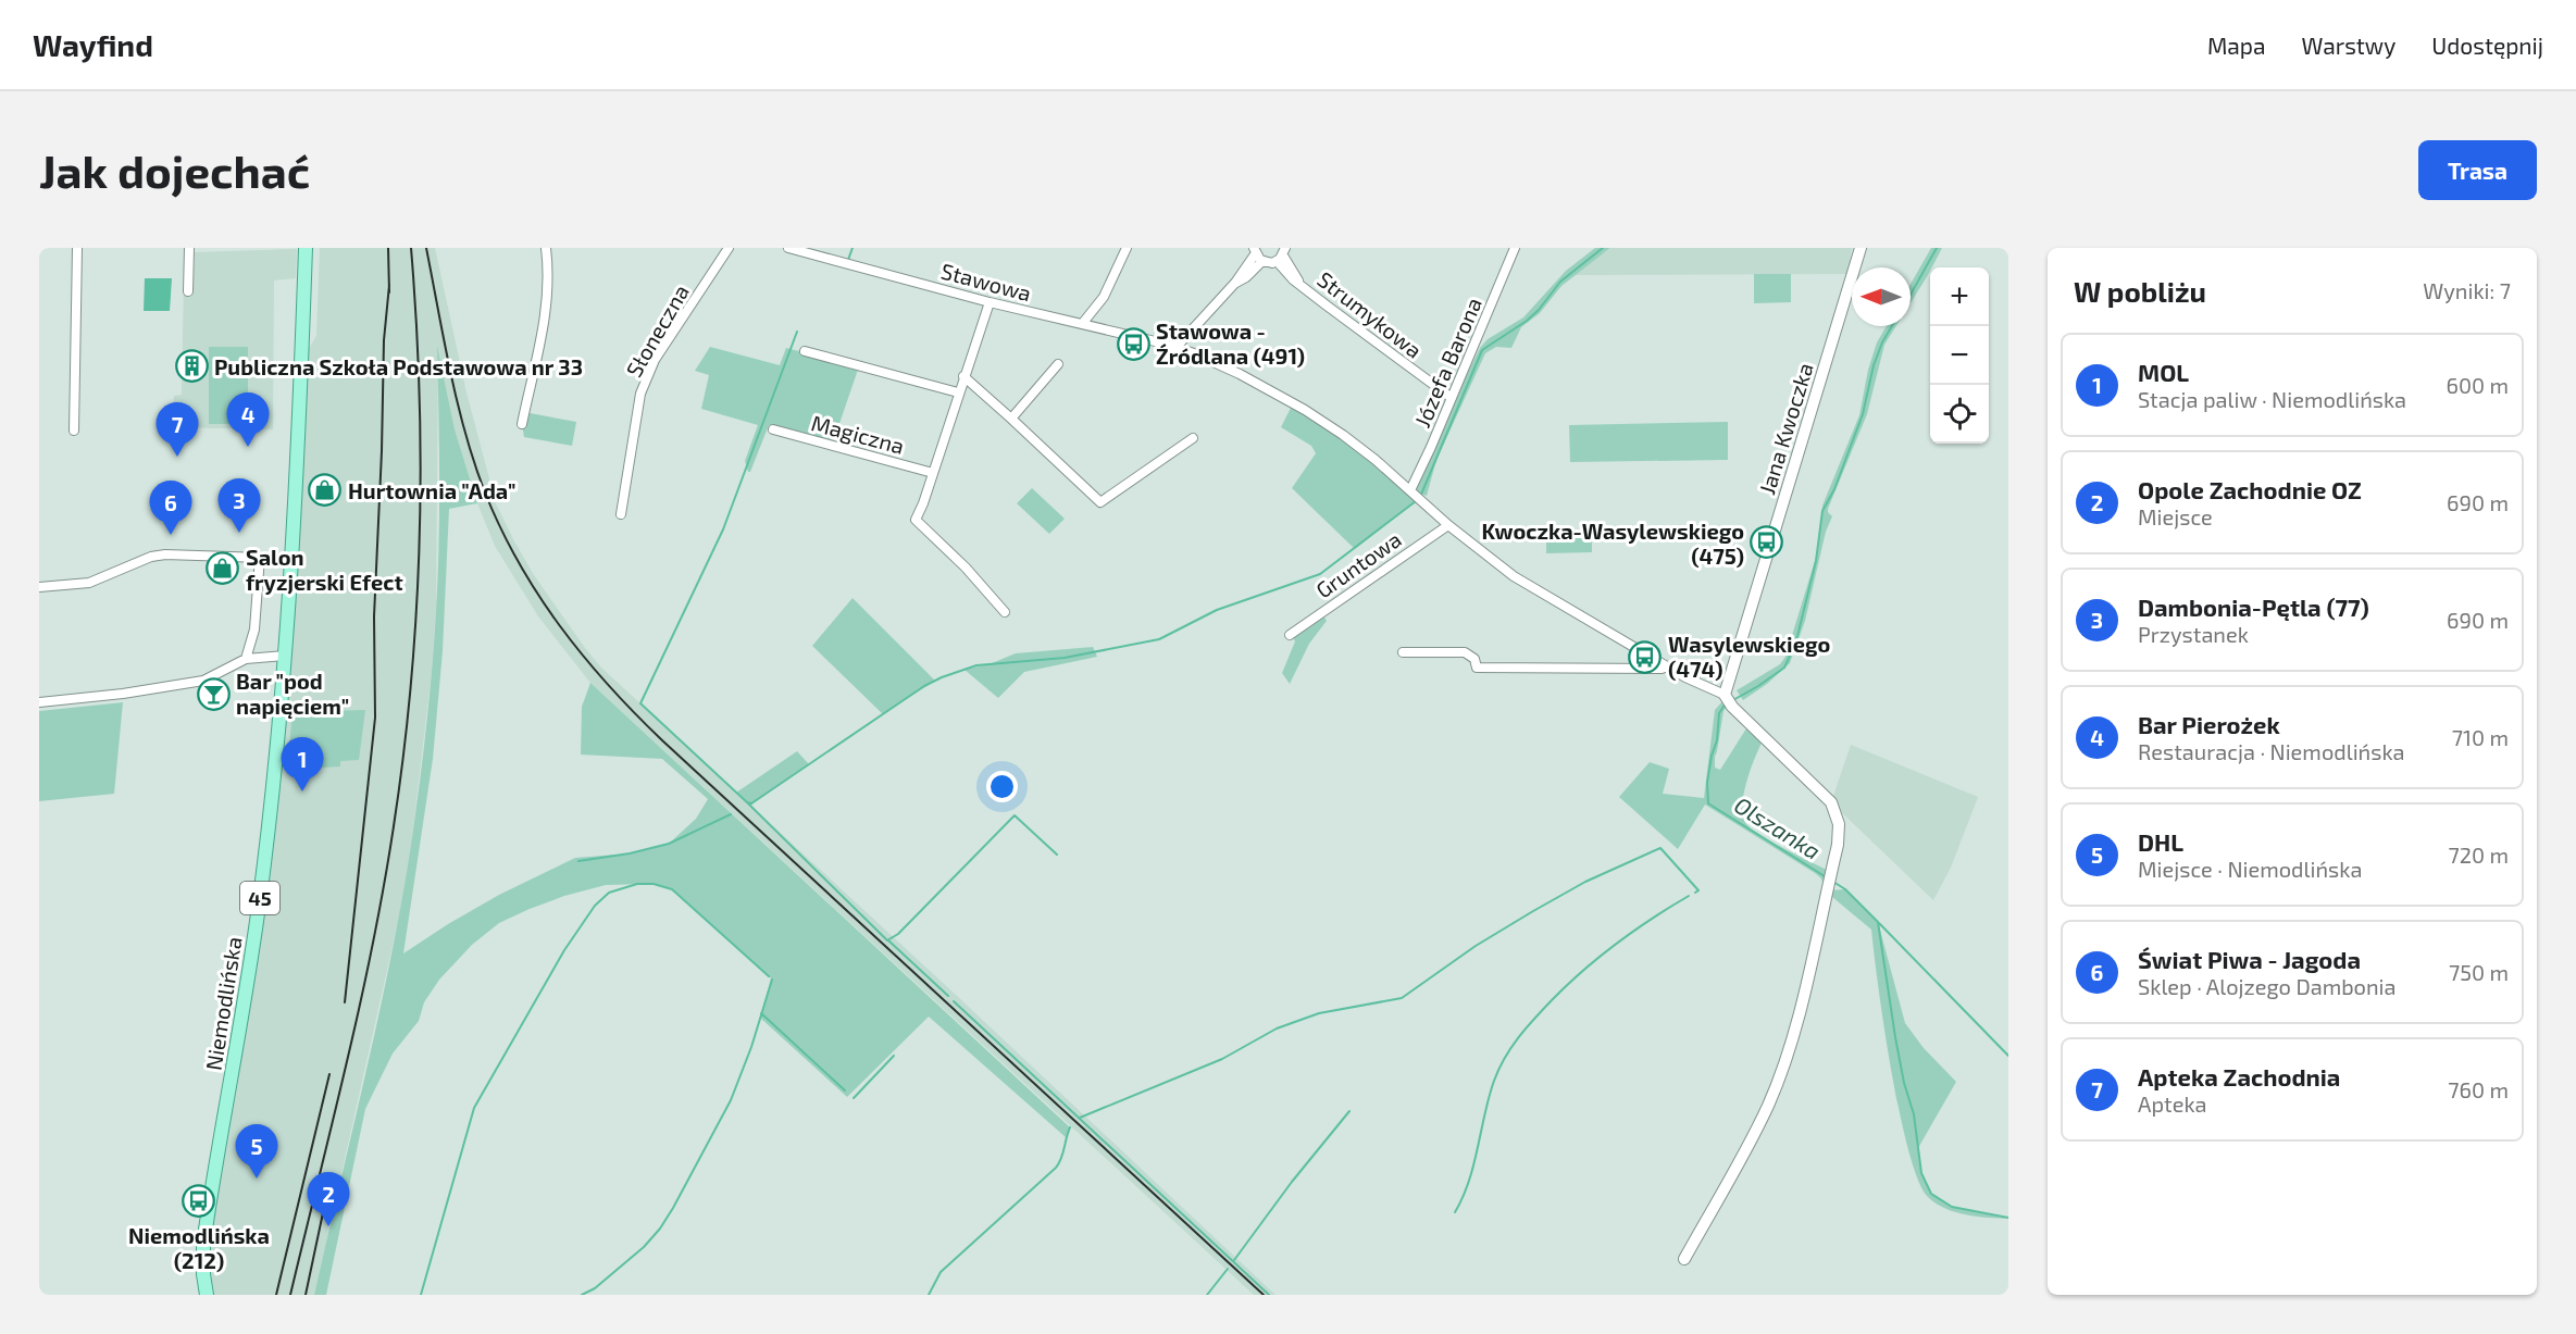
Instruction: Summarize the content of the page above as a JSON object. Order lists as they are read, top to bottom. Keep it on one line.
{"streets":{"main road":["45","Niemodlińska"],"street":["Stawowa","Strumykowa","Słoneczna","Józefa Barona","Jana Kwoczka","Magiczna","Gruntowa"]},"crossings":[["Stawowa","Józefa Barona"],["Stawowa","Jana Kwoczka"],["Stawowa","Gruntowa"],["Strumykowa","Józefa Barona"]],"water":["Olszanka"],"places":{"bus stop":["Stawowa - Źródlana (491)","Kwoczka-Wasylewskiego (475)","Wasylewskiego (474)","Niemodlińska (212)"],"building":["Publiczna Szkoła Podstawowa nr 33"],"shop":["Hurtownia \"Ada\"","Salon fryzjerski Efect"],"bar":["Bar \"pod napięciem\""]},"north":"left","page":{"header":"Wayfind","nav":["Mapa","Warstwy","Udostępnij"],"buttons":"Trasa","title":"Jak dojechać","heading":["W pobliżu","Wyniki: 7"],"map_buttons":["+","−"],"list":[{"mark":"1","name":"MOL","note":"Stacja paliw · Niemodlińska","value":"600 m"},{"mark":"2","name":"Opole Zachodnie OZ","note":"Miejsce","value":"690 m"},{"mark":"3","name":"Dambonia-Pętla (77)","note":"Przystanek","value":"690 m"},{"mark":"4","name":"Bar Pierożek","note":"Restauracja · Niemodlińska","value":"710 m"},{"mark":"5","name":"DHL","note":"Miejsce · Niemodlińska","value":"720 m"},{"mark":"6","name":"Świat Piwa - Jagoda","note":"Sklep · Alojzego Dambonia","value":"750 m"},{"mark":"7","name":"Apteka Zachodnia","note":"Apteka","value":"760 m"}],"pins":["4","7","3","6","1","5","2"]}}
